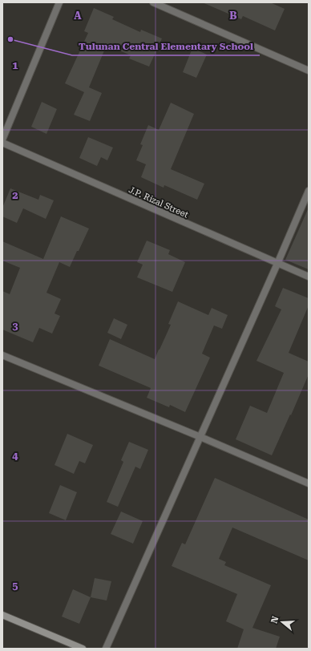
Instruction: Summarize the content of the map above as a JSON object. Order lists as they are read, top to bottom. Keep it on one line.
{"streets":{"street":["J.P. Rizal Street"]},"places":["Tulunan Central Elementary School"],"north":"left","grid":{"columns":["A","B"],"rows":["1","2","3","4","5"]}}
